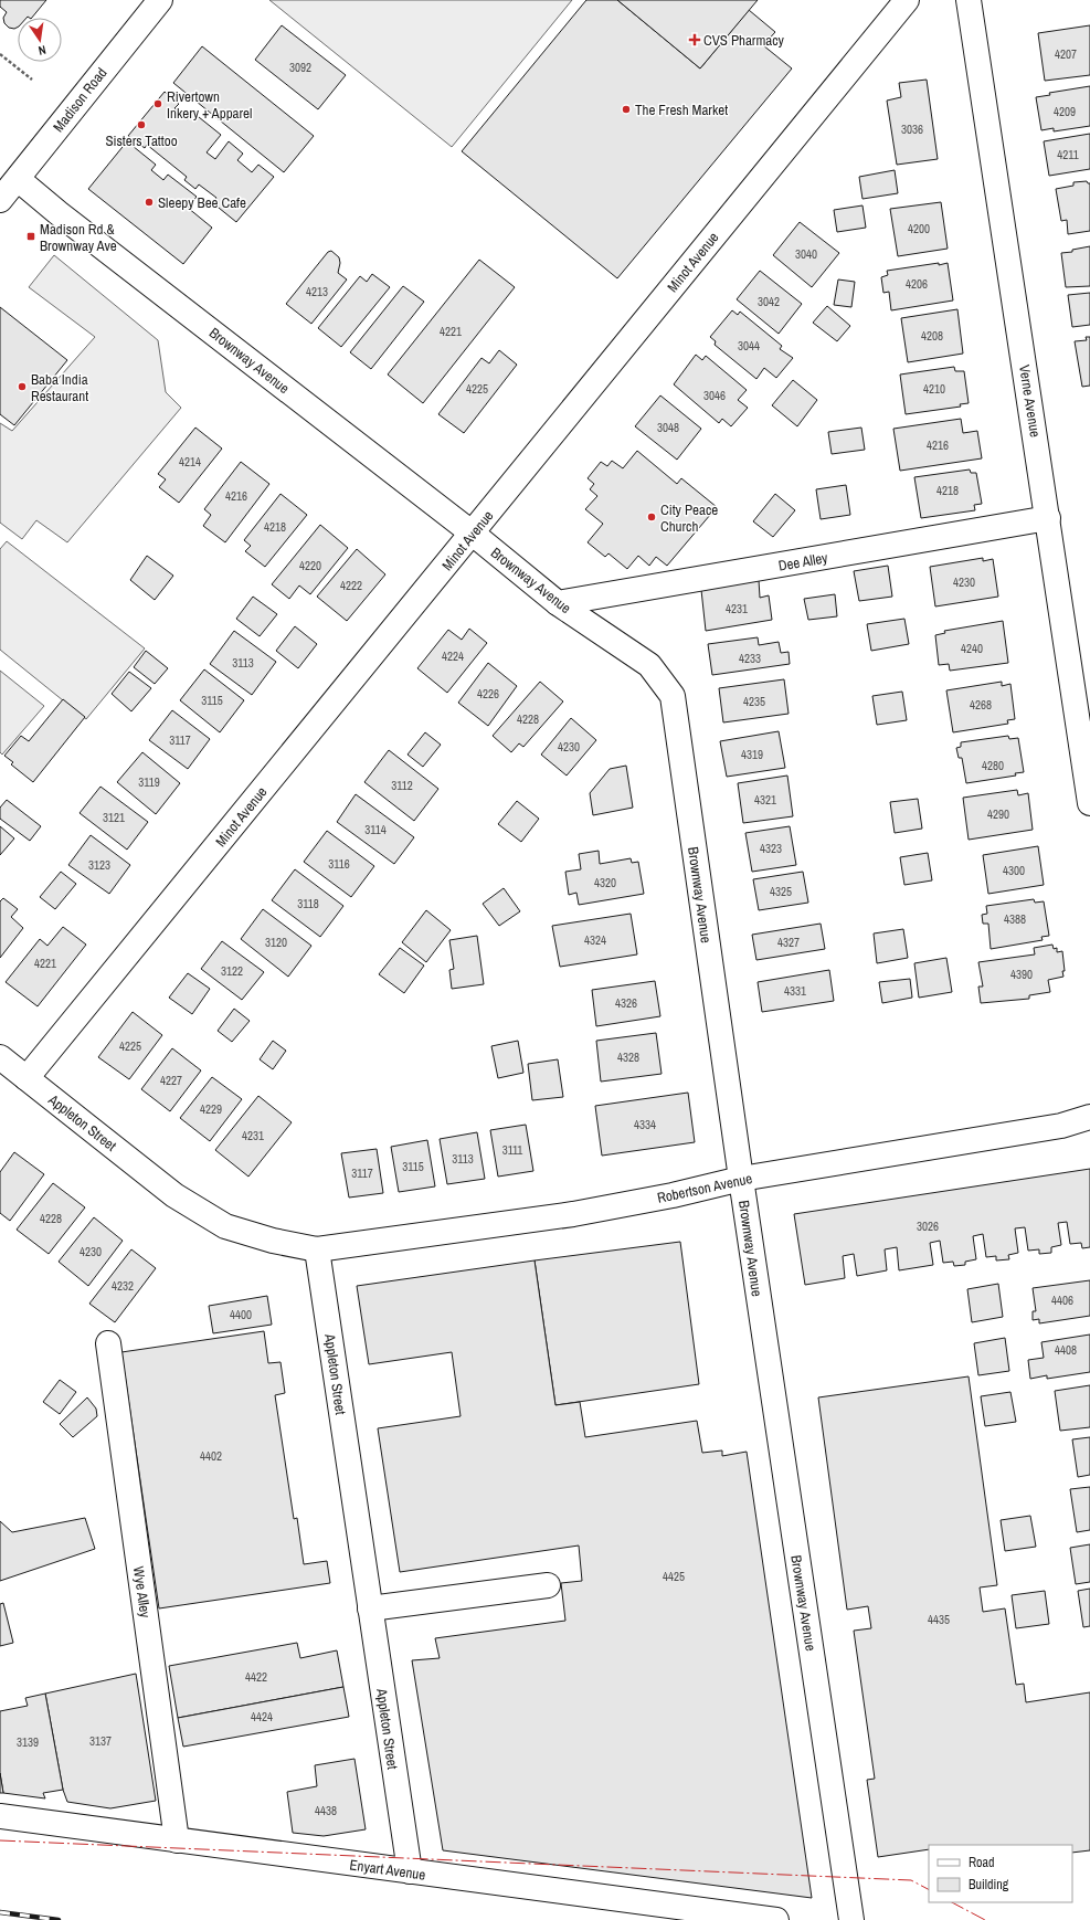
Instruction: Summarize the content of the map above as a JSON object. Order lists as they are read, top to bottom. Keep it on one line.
{"streets":{"street":["Madison Road","Minot Avenue","Brownway Avenue","Verne Avenue","Dee Alley","Appleton Street","Robertson Avenue","Wye Alley","Enyart Avenue"]},"crossings":[["Madison Road","Brownway Avenue"],["Minot Avenue","Brownway Avenue"],["Minot Avenue","Appleton Street"],["Brownway Avenue","Dee Alley"],["Brownway Avenue","Robertson Avenue"],["Verne Avenue","Dee Alley"],["Appleton Street","Robertson Avenue"],["Appleton Street","Enyart Avenue"],["Wye Alley","Enyart Avenue"]],"places":{"health":["CVS Pharmacy"],"other":["Rivertown Inkery + Apparel","The Fresh Market","Sisters Tattoo","Sleepy Bee Cafe","Baba India Restaurant","City Peace Church"],"transit":["Madison Rd & Brownway Ave"]},"house_numbers":["4207","3092","4209","3036","4211","4200","3040","4206","4213","3042","4221","4208","3044","4225","4210","3046","3048","4216","4214","4218","4216","4218","4220","4230","4222","4231","4240","4224","4233","3113","4226","3115","4235","4268","4228","3117","4230","4319","4280","3119","3112","4321","4290","3121","3114","4323","3116","3123","4300","4320","4325","3118","4388","4324","3120","4327","4221","3122","4390","4331","4326","4225","4328","4227","4229","4334","4231","3111","3113","3115","3117","4228","3026","4230","4232","4406","4400","4408","4402","4425","4435","4422","4424","3137","3139","4438"],"legend":["Road","Building"],"north":"bottom"}
